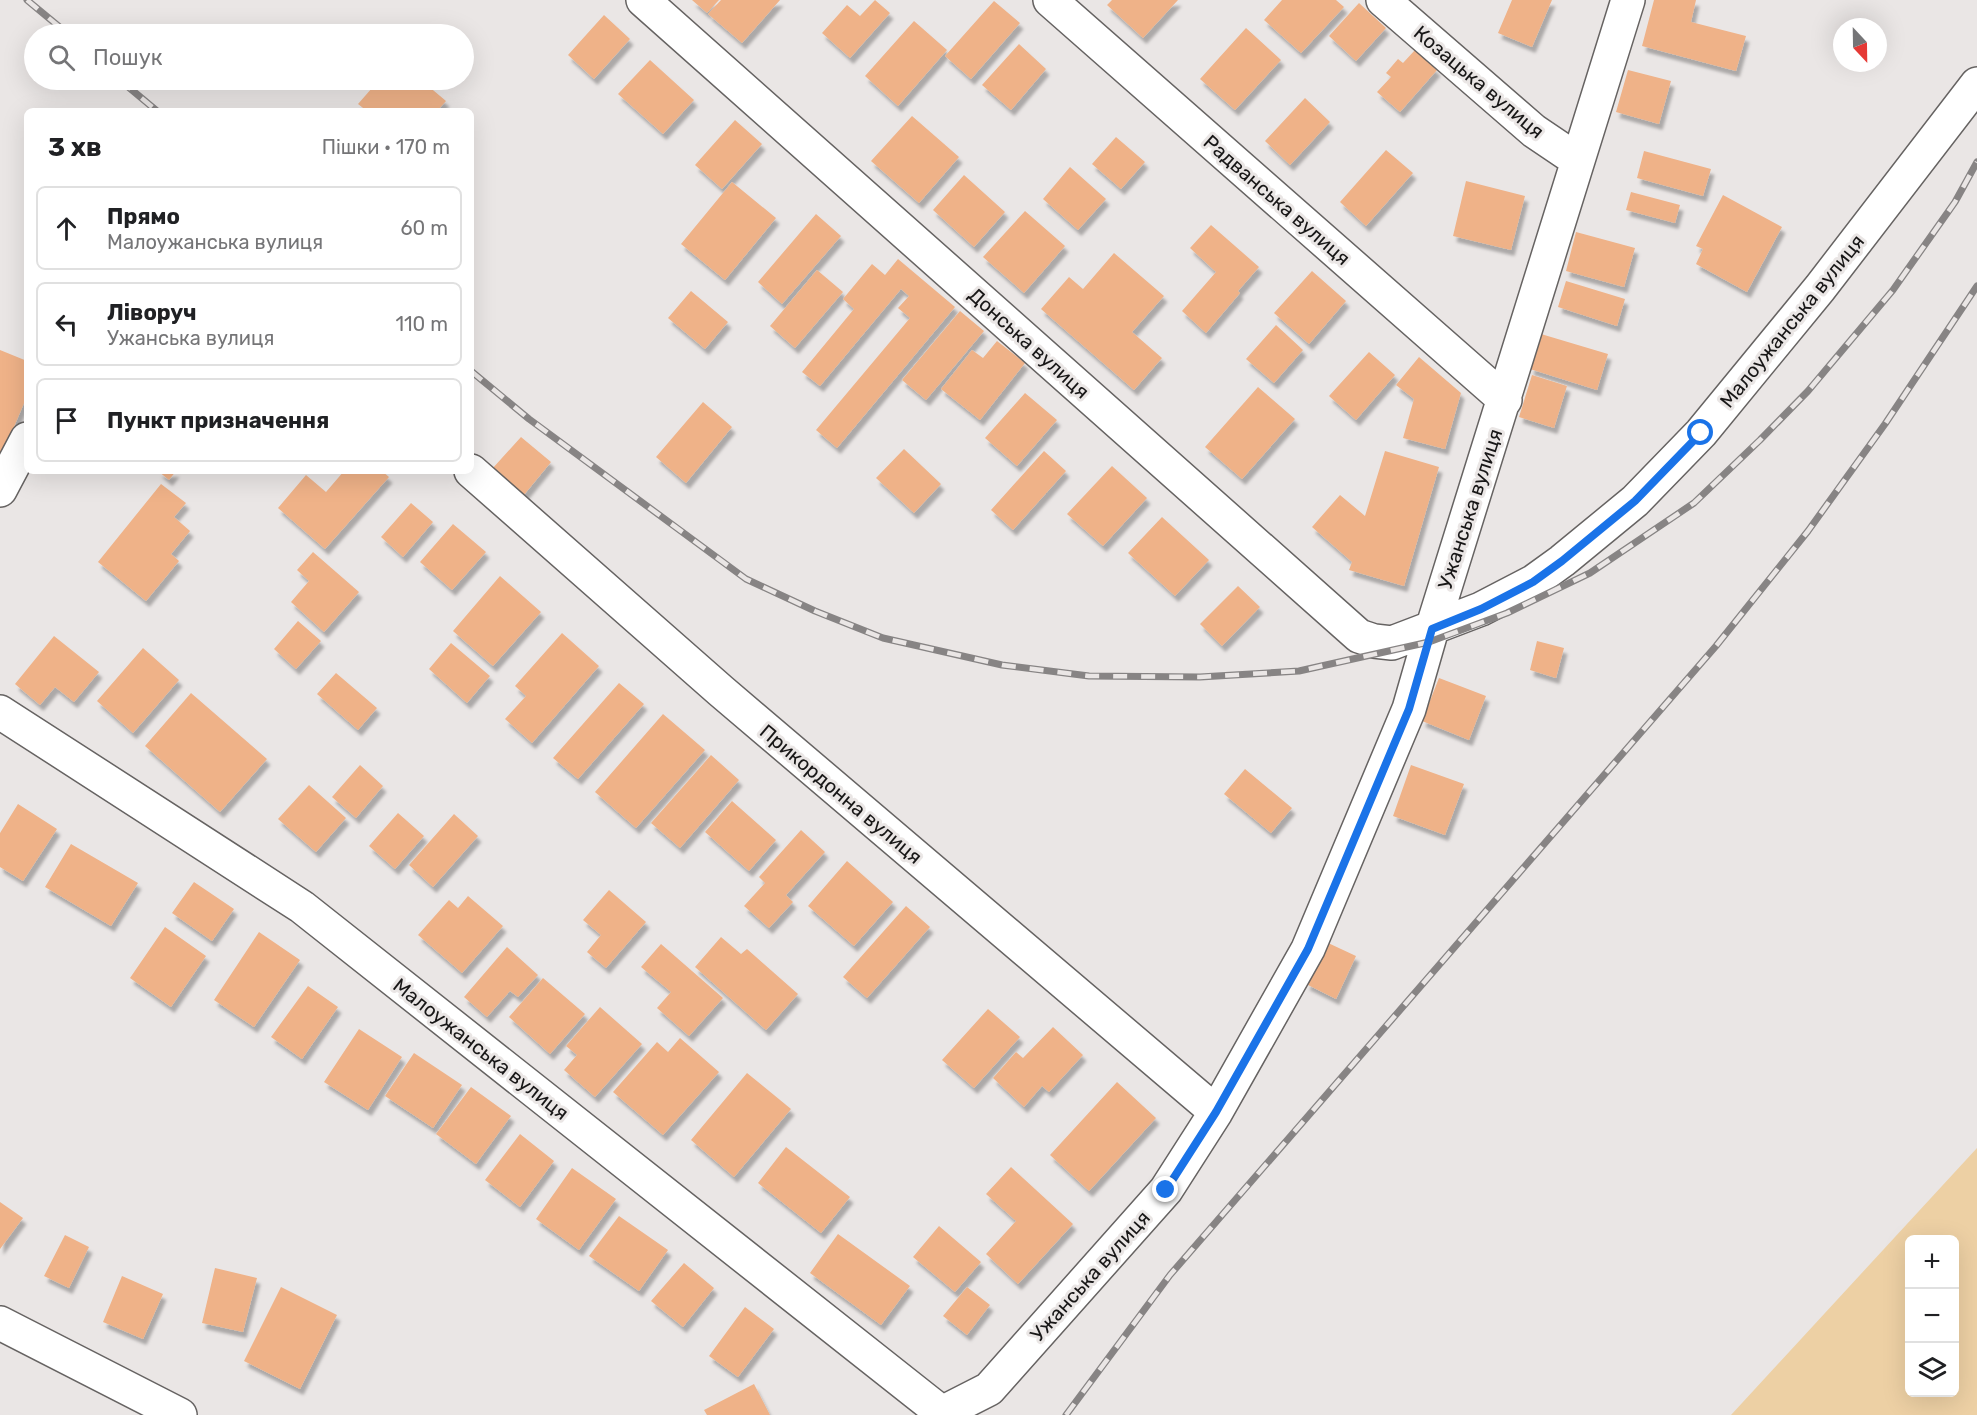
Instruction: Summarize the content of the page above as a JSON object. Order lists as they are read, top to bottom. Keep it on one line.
{"streets":{"street":["Козацька вулиця","Радванська вулиця","Малоужанська вулиця","Донська вулиця","Ужанська вулиця","Прикордонна вулиця"]},"crossings":[["Козацька вулиця","Ужанська вулиця"],["Радванська вулиця","Ужанська вулиця"],["Малоужанська вулиця","Донська вулиця"],["Малоужанська вулиця","Ужанська вулиця"],["Донська вулиця","Ужанська вулиця"],["Ужанська вулиця","Прикордонна вулиця"]],"north":"bottom","page":{"search":"Пошук","heading":["3 хв","Пішки · 170 m"],"list":[["Прямо","Малоужанська вулиця","60 m"],["Ліворуч","Ужанська вулиця","110 m"],"Пункт призначення"],"map_buttons":["+","−"]}}
